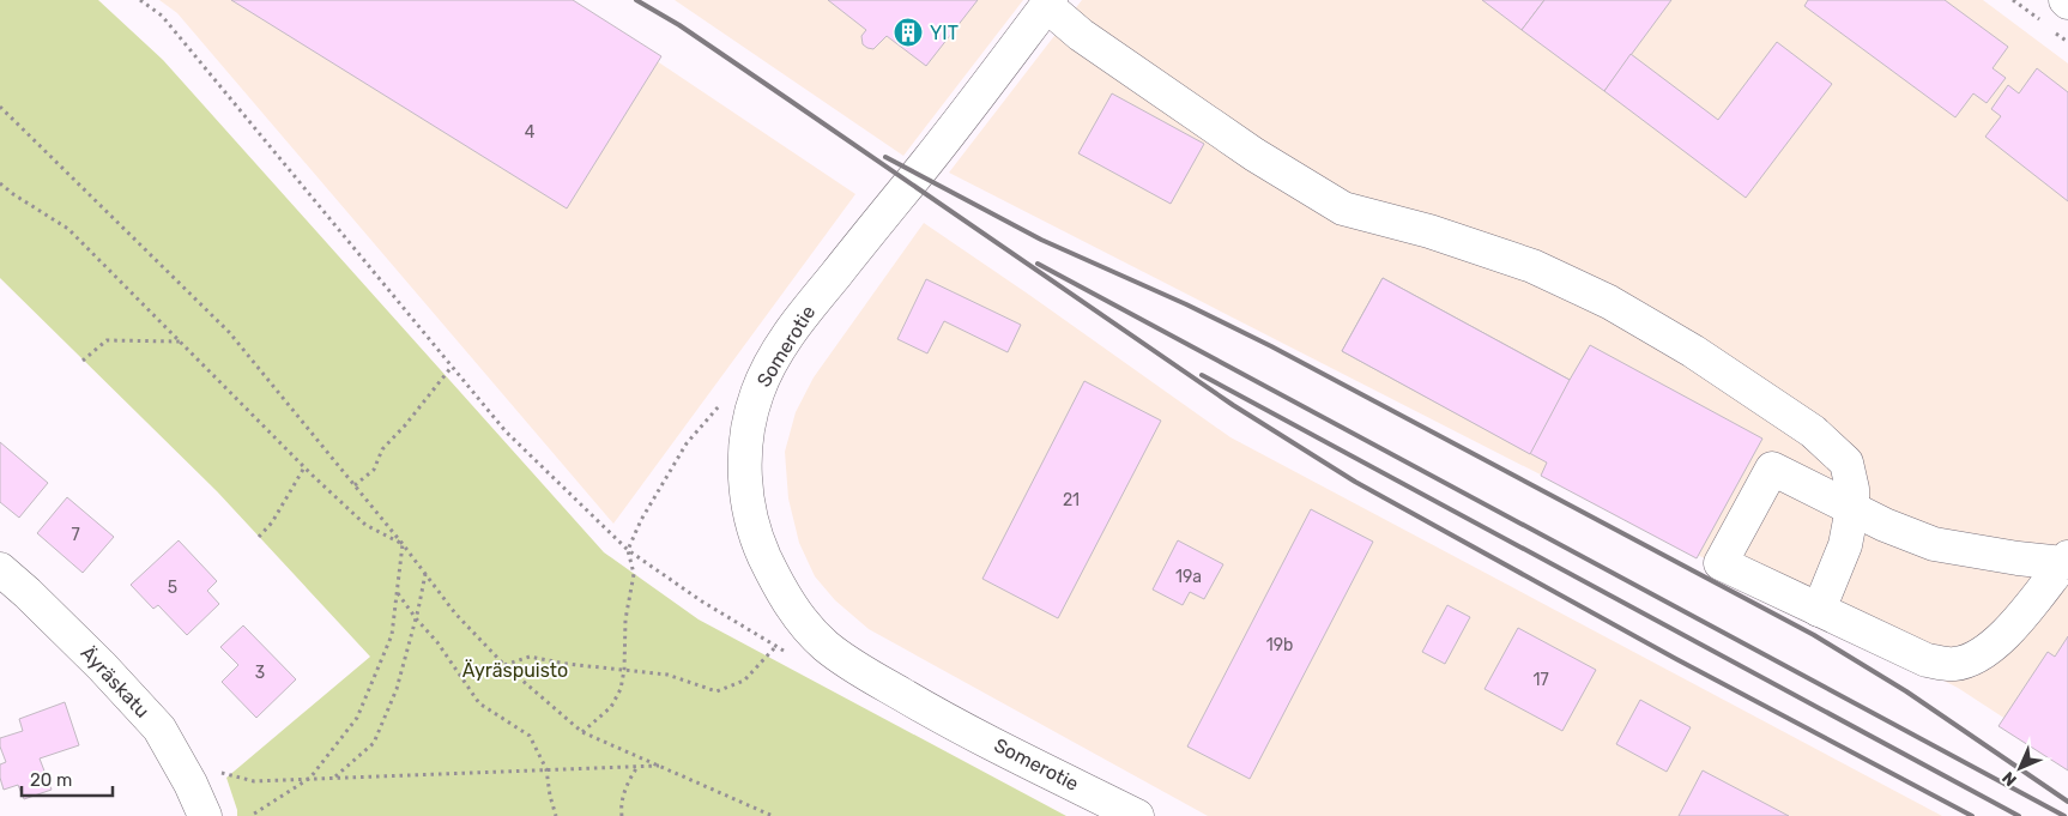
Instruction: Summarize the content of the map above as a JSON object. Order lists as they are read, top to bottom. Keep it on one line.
{"streets":{"street":["Somerotie","Äyräskatu"]},"parks":["Äyräspuisto"],"places":{"building":["YIT"]},"house_numbers":["4","21","7","19a","5","19b","3","17"],"scale_bar":"20 m","north":"bottom left"}
